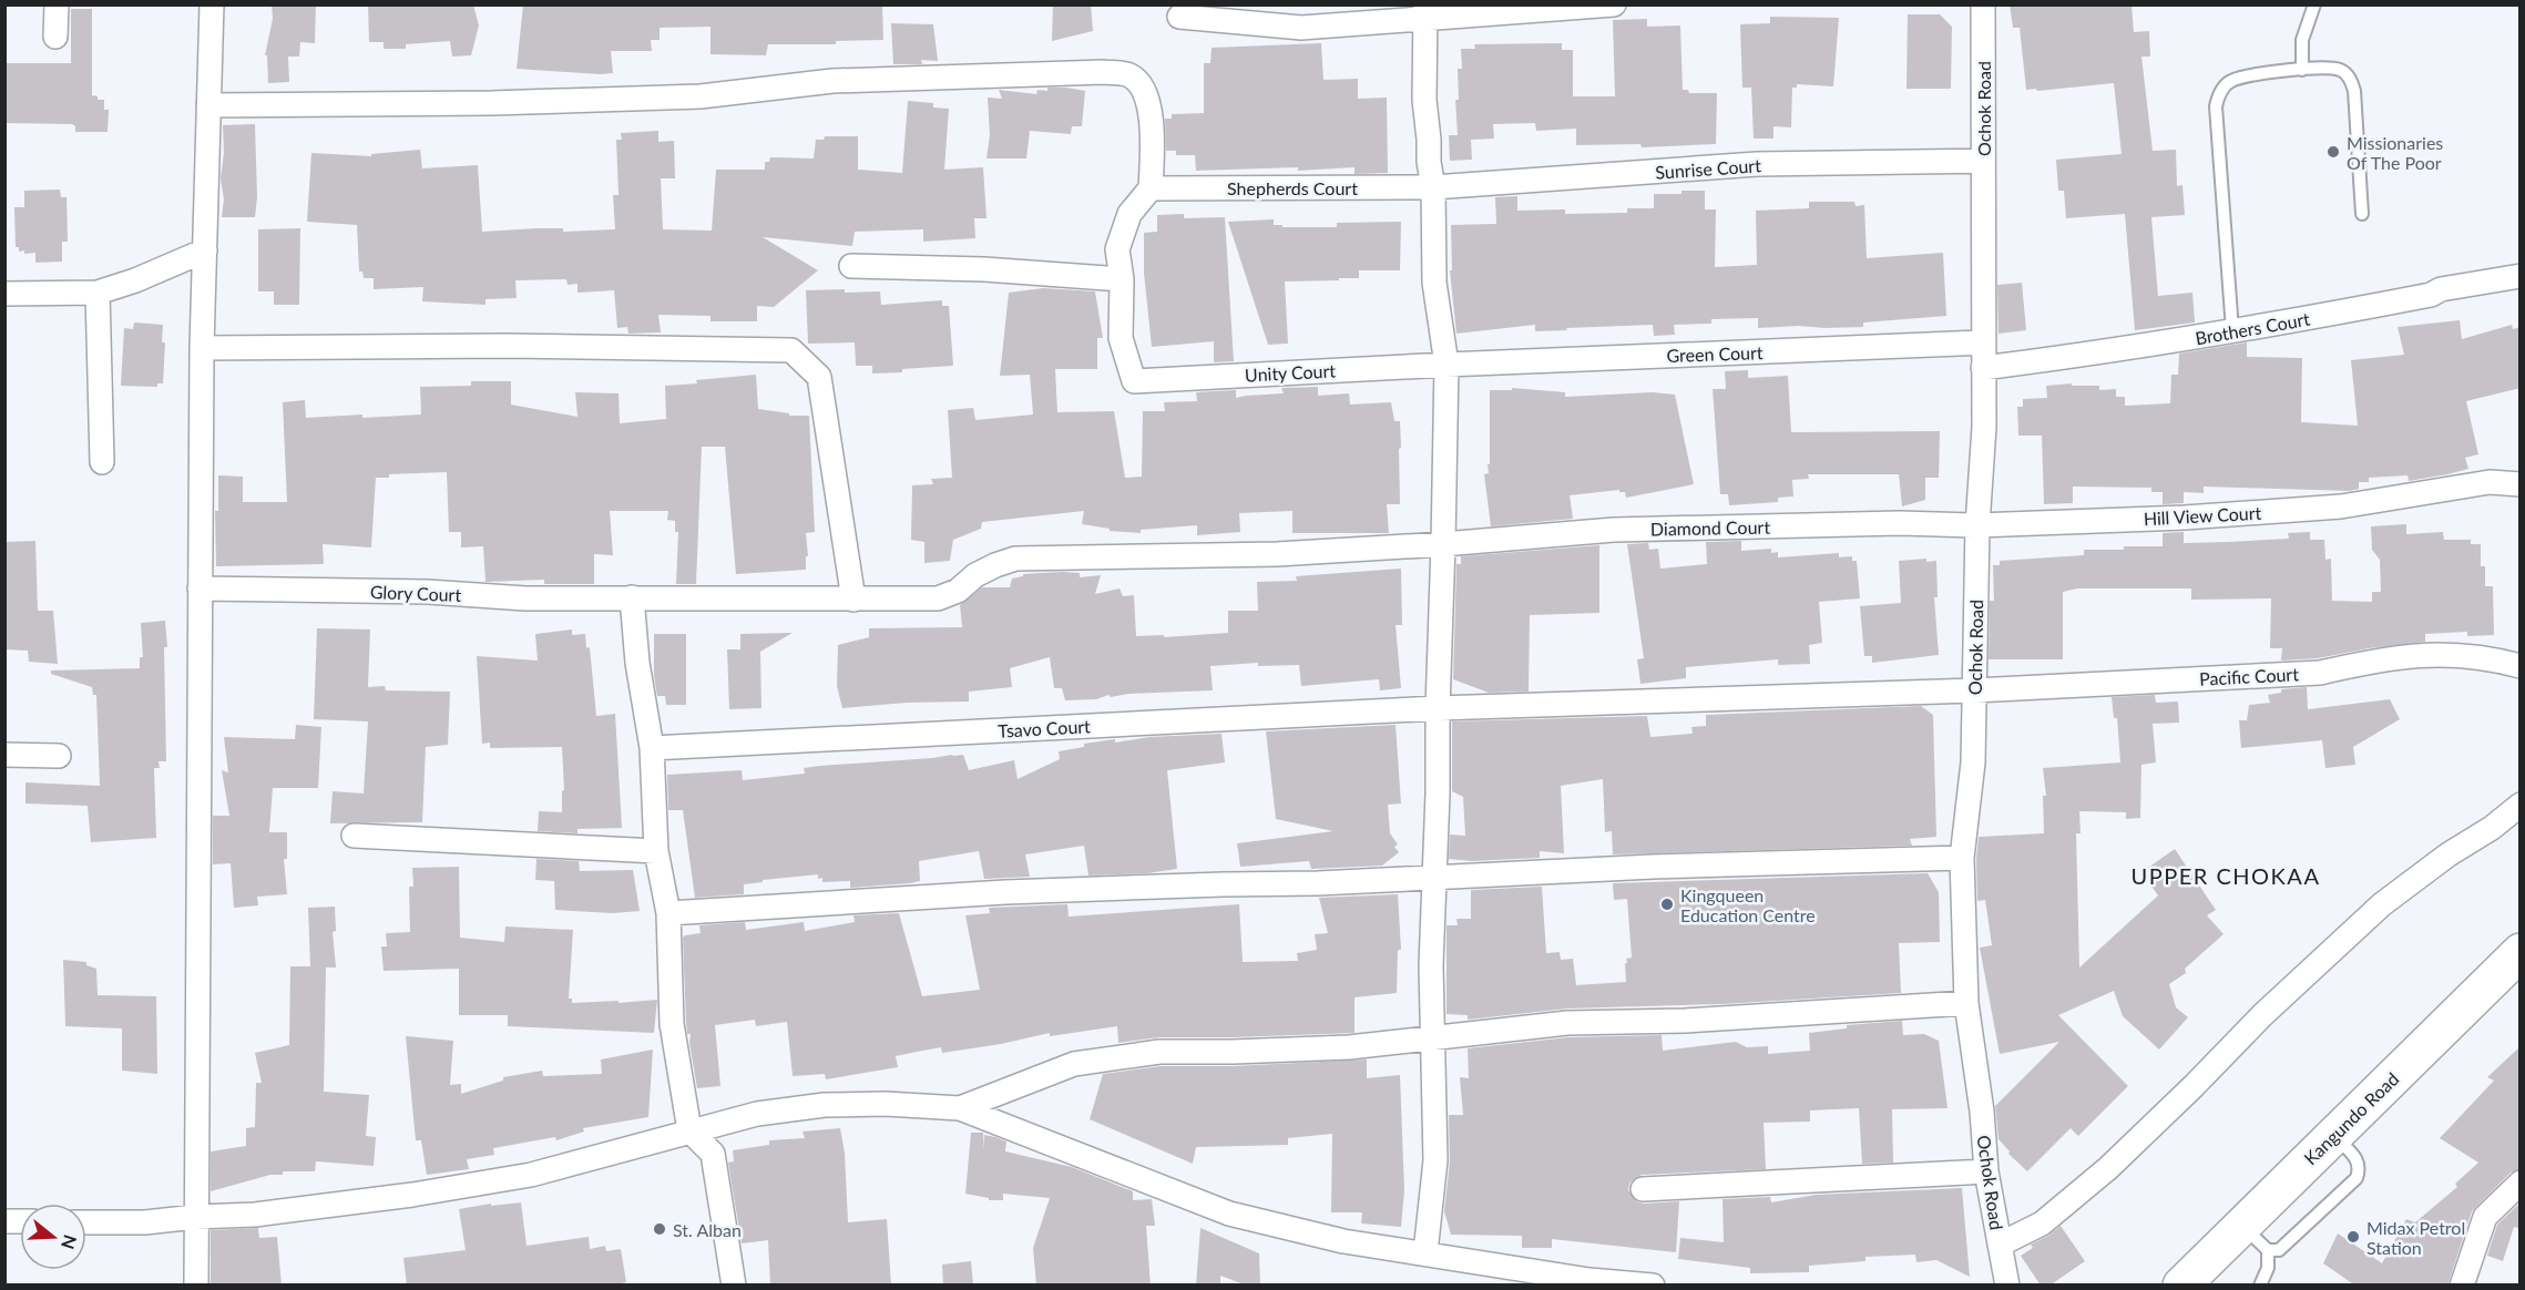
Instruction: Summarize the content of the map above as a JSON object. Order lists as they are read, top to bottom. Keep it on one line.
{"streets":{"highway":["Kangundo Road"],"street":["Ochok Road","Sunrise Court","Shepherds Court","Brothers Court","Green Court","Unity Court","Hill View Court","Diamond Court","Glory Court","Pacific Court","Tsavo Court"]},"crossings":[["Ochok Road","Sunrise Court"],["Ochok Road","Brothers Court"],["Ochok Road","Green Court"],["Ochok Road","Hill View Court"],["Ochok Road","Diamond Court"],["Ochok Road","Pacific Court"],["Sunrise Court","Shepherds Court"],["Green Court","Unity Court"],["Hill View Court","Diamond Court"],["Diamond Court","Glory Court"],["Pacific Court","Tsavo Court"]],"districts":["UPPER CHOKAA"],"places":["Missionaries Of The Poor","Kingqueen Education Centre","St. Alban","Midax Petrol Station"],"north":"right"}
